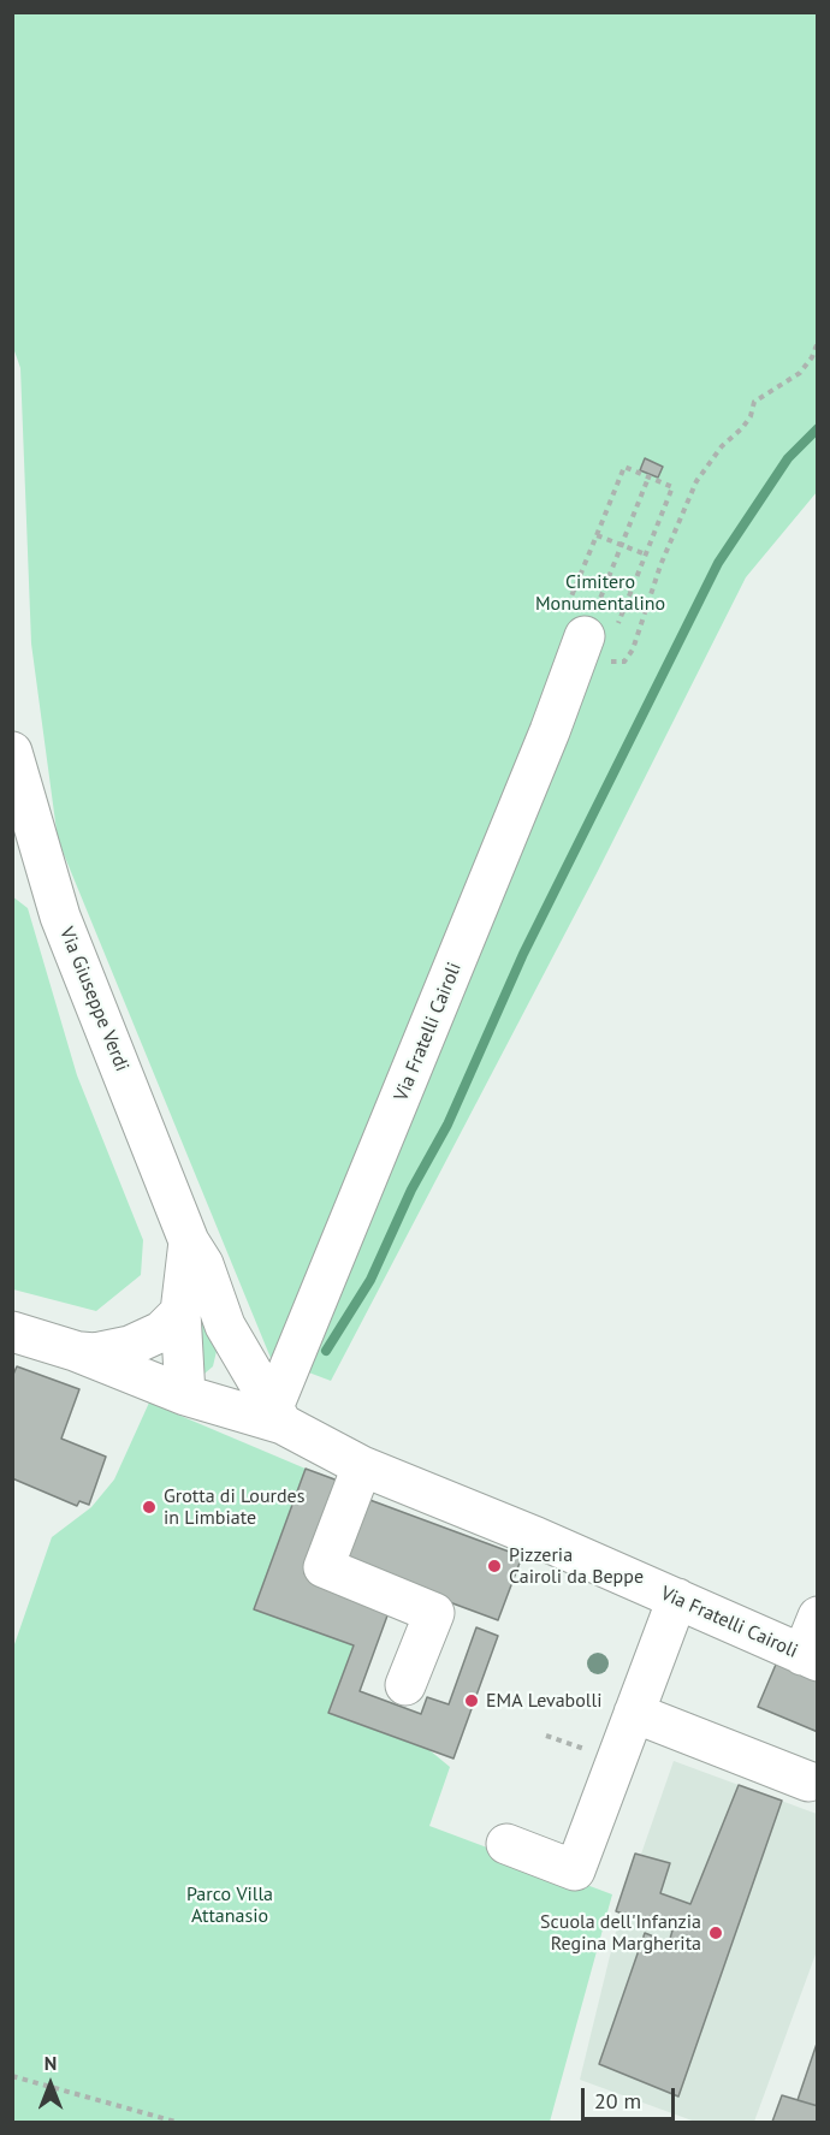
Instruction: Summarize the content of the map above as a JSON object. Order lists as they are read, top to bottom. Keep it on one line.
{"streets":{"street":["Via Giuseppe Verdi","Via Fratelli Cairoli"]},"crossings":[["Via Giuseppe Verdi","Via Fratelli Cairoli"]],"parks":["Cimitero Monumentalino","Parco Villa Attanasio"],"places":["Grotta di Lourdes in Limbiate","Pizzeria Cairoli da Beppe","EMA Levabolli","Scuola dell'Infanzia Regina Margherita"],"scale_bar":"20 m","north":"top"}
